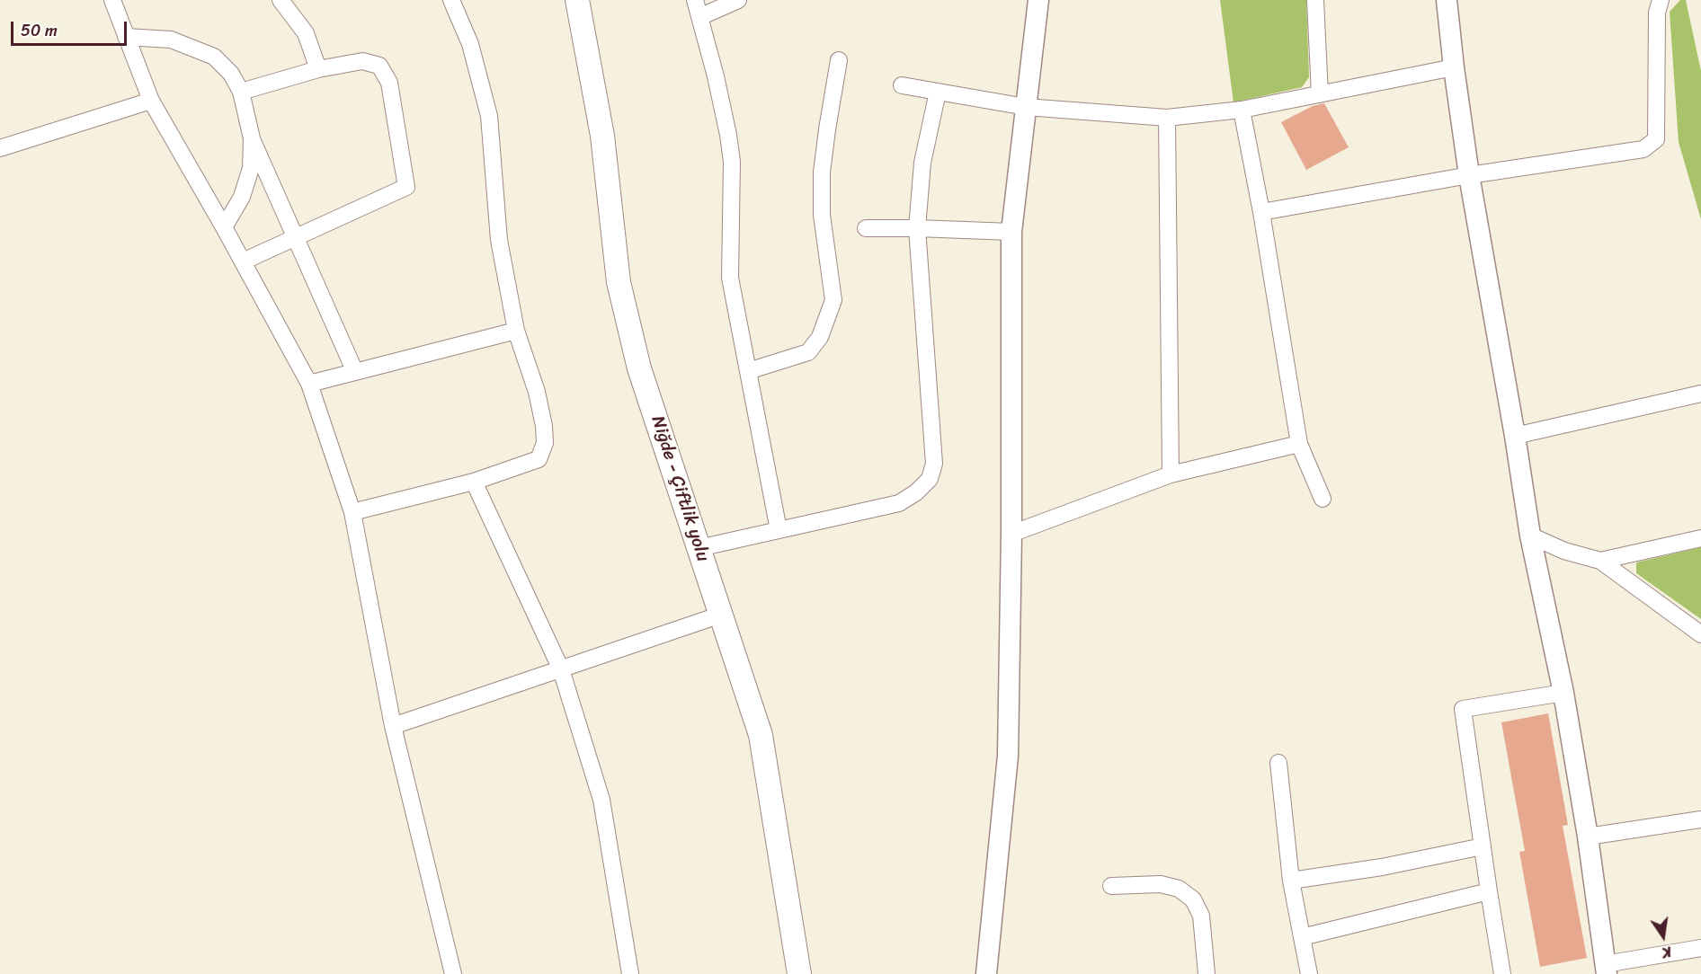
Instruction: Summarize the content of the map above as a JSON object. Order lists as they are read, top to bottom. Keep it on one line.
{"streets":{"main road":["Niğde - Çiftlik yolu"]},"scale_bar":"50 m","north":"bottom"}
